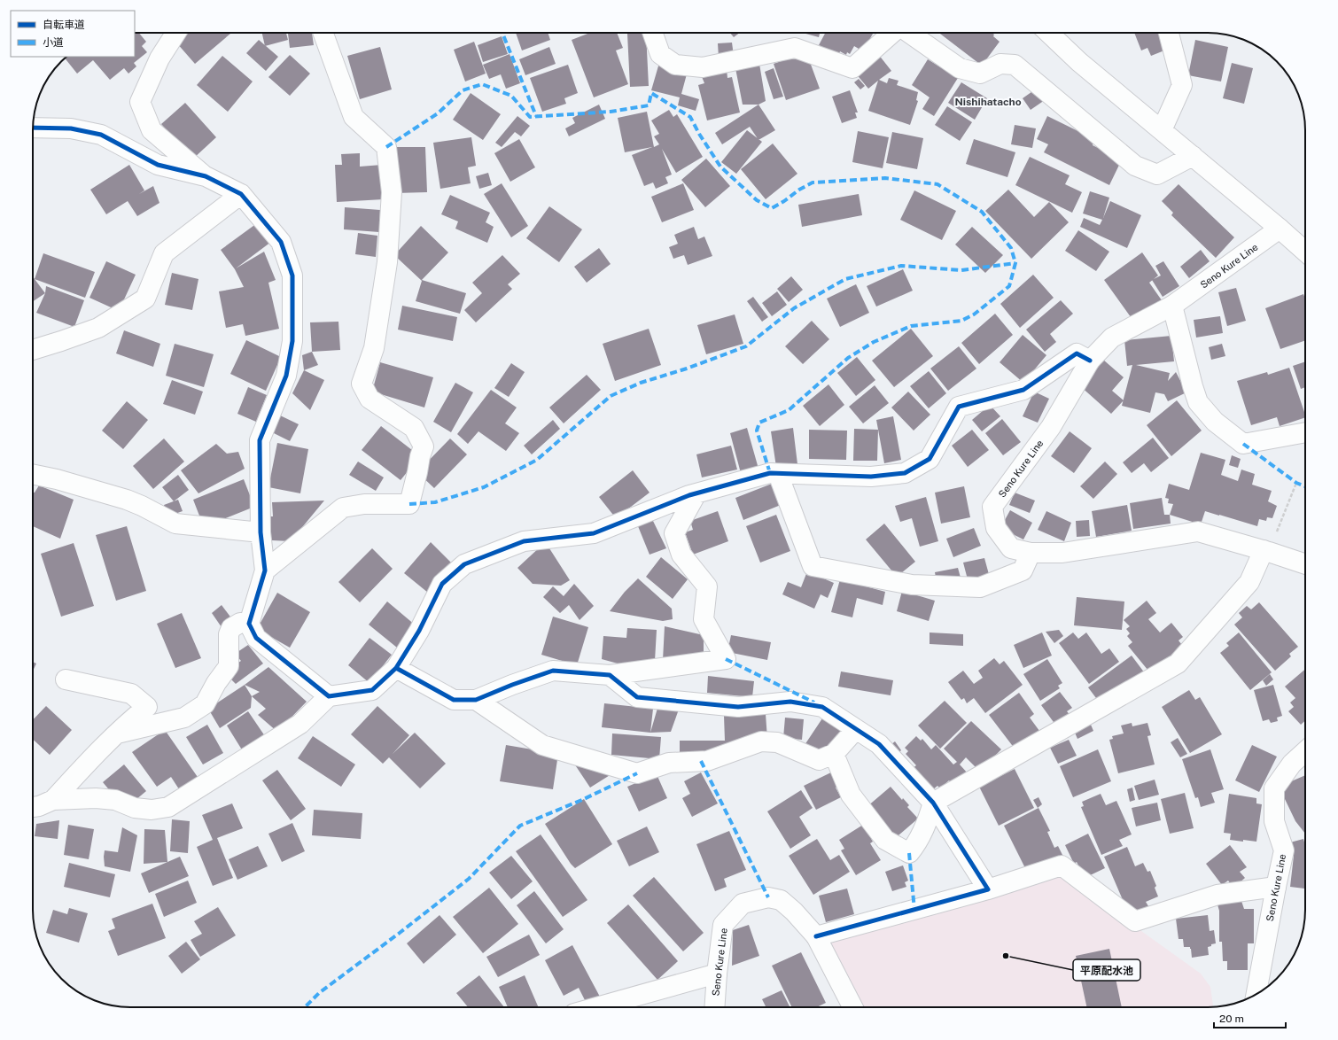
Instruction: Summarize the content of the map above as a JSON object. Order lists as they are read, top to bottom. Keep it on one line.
{"streets":{"street":["Seno Kure Line"]},"districts":["Nishihatacho"],"places":["平原配水池"],"legend":["自転車道","小道"],"scale_bar":"20 m"}
